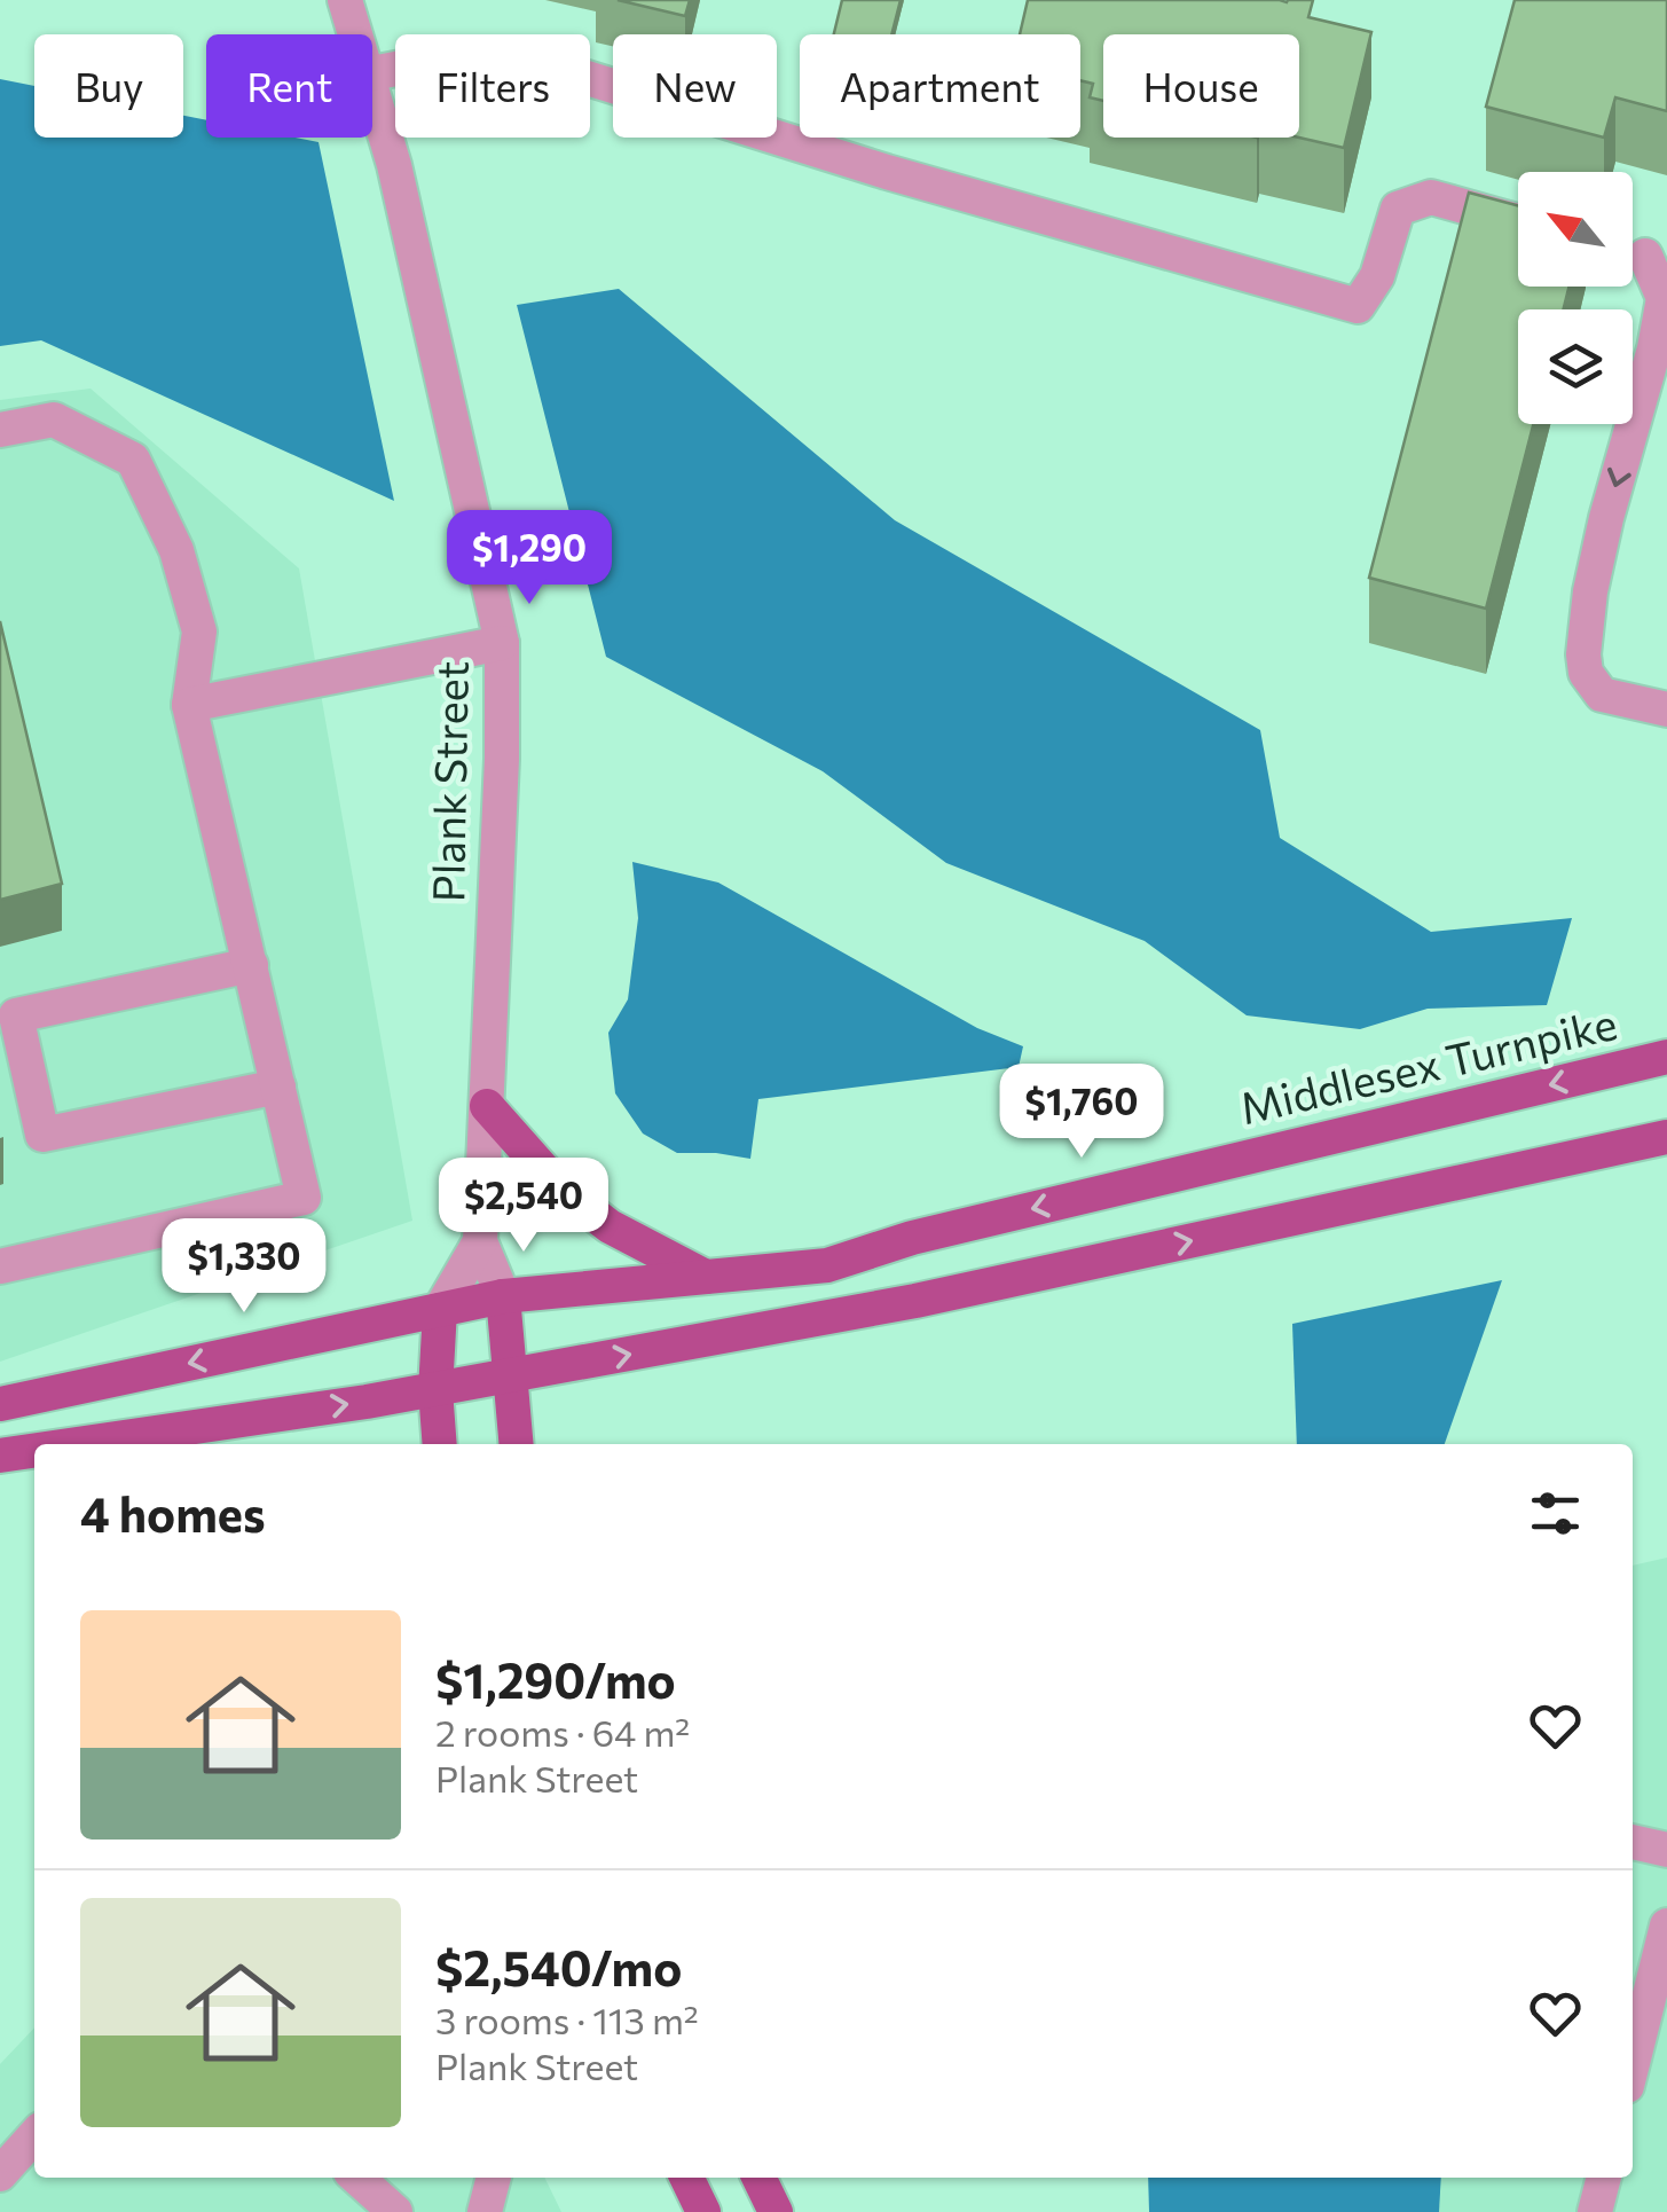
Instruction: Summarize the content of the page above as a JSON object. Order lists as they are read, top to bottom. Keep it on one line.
{"streets":{"main road":["Middlesex Turnpike"],"street":["Plank Street"]},"crossings":[["Plank Street","Middlesex Turnpike"]],"north":"top left","page":{"chip":["Buy","Rent","Filters","New","Apartment","House"],"price":["$1,290","$1,760","$2,540","$1,330"],"heading":"4 homes","list":[{"name":"$1,290/mo","note":"2 rooms · 64 m² · Plank Street"},{"name":"$2,540/mo","note":"3 rooms · 113 m² · Plank Street"}]}}
